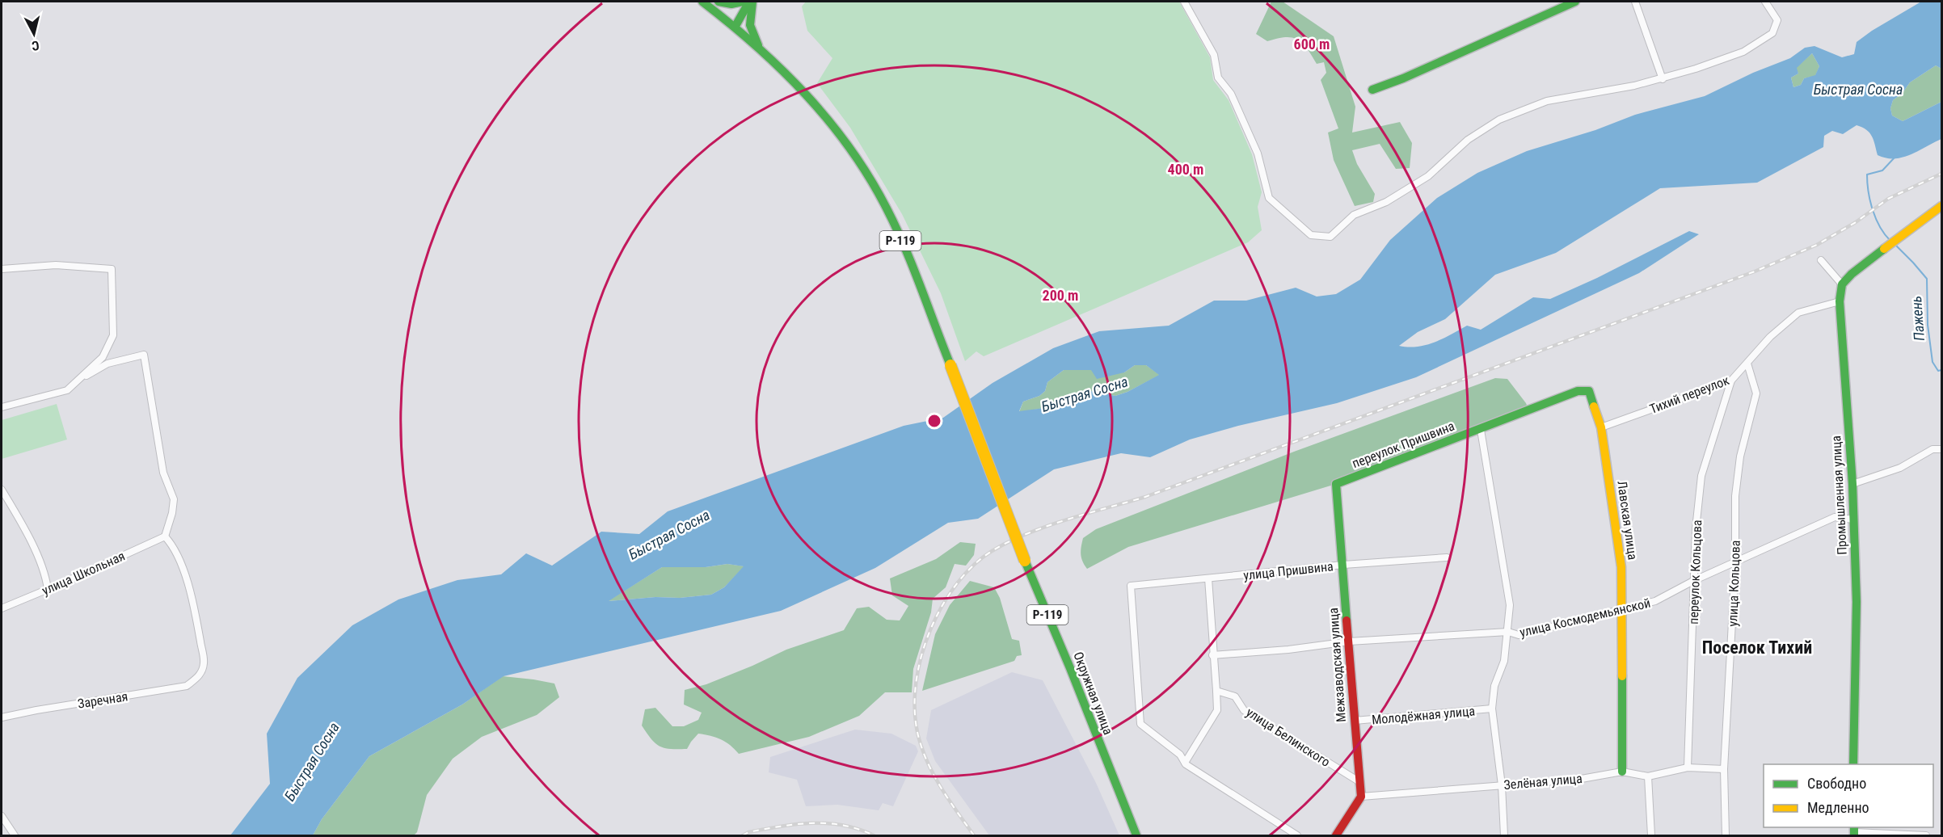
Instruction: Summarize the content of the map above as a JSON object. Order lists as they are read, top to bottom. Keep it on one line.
{"streets":{"main road":["Р-119","переулок Пришвина","Промышленная улица","Лавская улица","Межзаводская улица","Окружная улица"],"street":["Тихий переулок","улица Пришвина","переулок Кольцова","улица Школьная","улица Кольцова","улица Космодемьянской","Заречная","Молодёжная улица","улица Белинского","Зелёная улица"]},"crossings":[["Р-119","Окружная улица"],["Тихий переулок","Промышленная улица"],["Тихий переулок","Лавская улица"],["Тихий переулок","переулок Кольцова"],["Тихий переулок","улица Кольцова"],["переулок Пришвина","Лавская улица"],["переулок Пришвина","Межзаводская улица"],["Промышленная улица","улица Космодемьянской"],["Лавская улица","улица Космодемьянской"],["Лавская улица","Зелёная улица"],["улица Пришвина","Межзаводская улица"],["переулок Кольцова","улица Космодемьянской"],["переулок Кольцова","Зелёная улица"],["улица Школьная","Заречная"],["улица Кольцова","улица Космодемьянской"],["улица Кольцова","Зелёная улица"],["улица Космодемьянской","Межзаводская улица"],["Межзаводская улица","Молодёжная улица"],["Межзаводская улица","улица Белинского"],["Межзаводская улица","Зелёная улица"]],"districts":["Поселок Тихий"],"water":["Быстрая Сосна","Пажень"],"legend":["Свободно","Медленно"],"north":"bottom","rings":["600 m","400 m","200 m"]}
